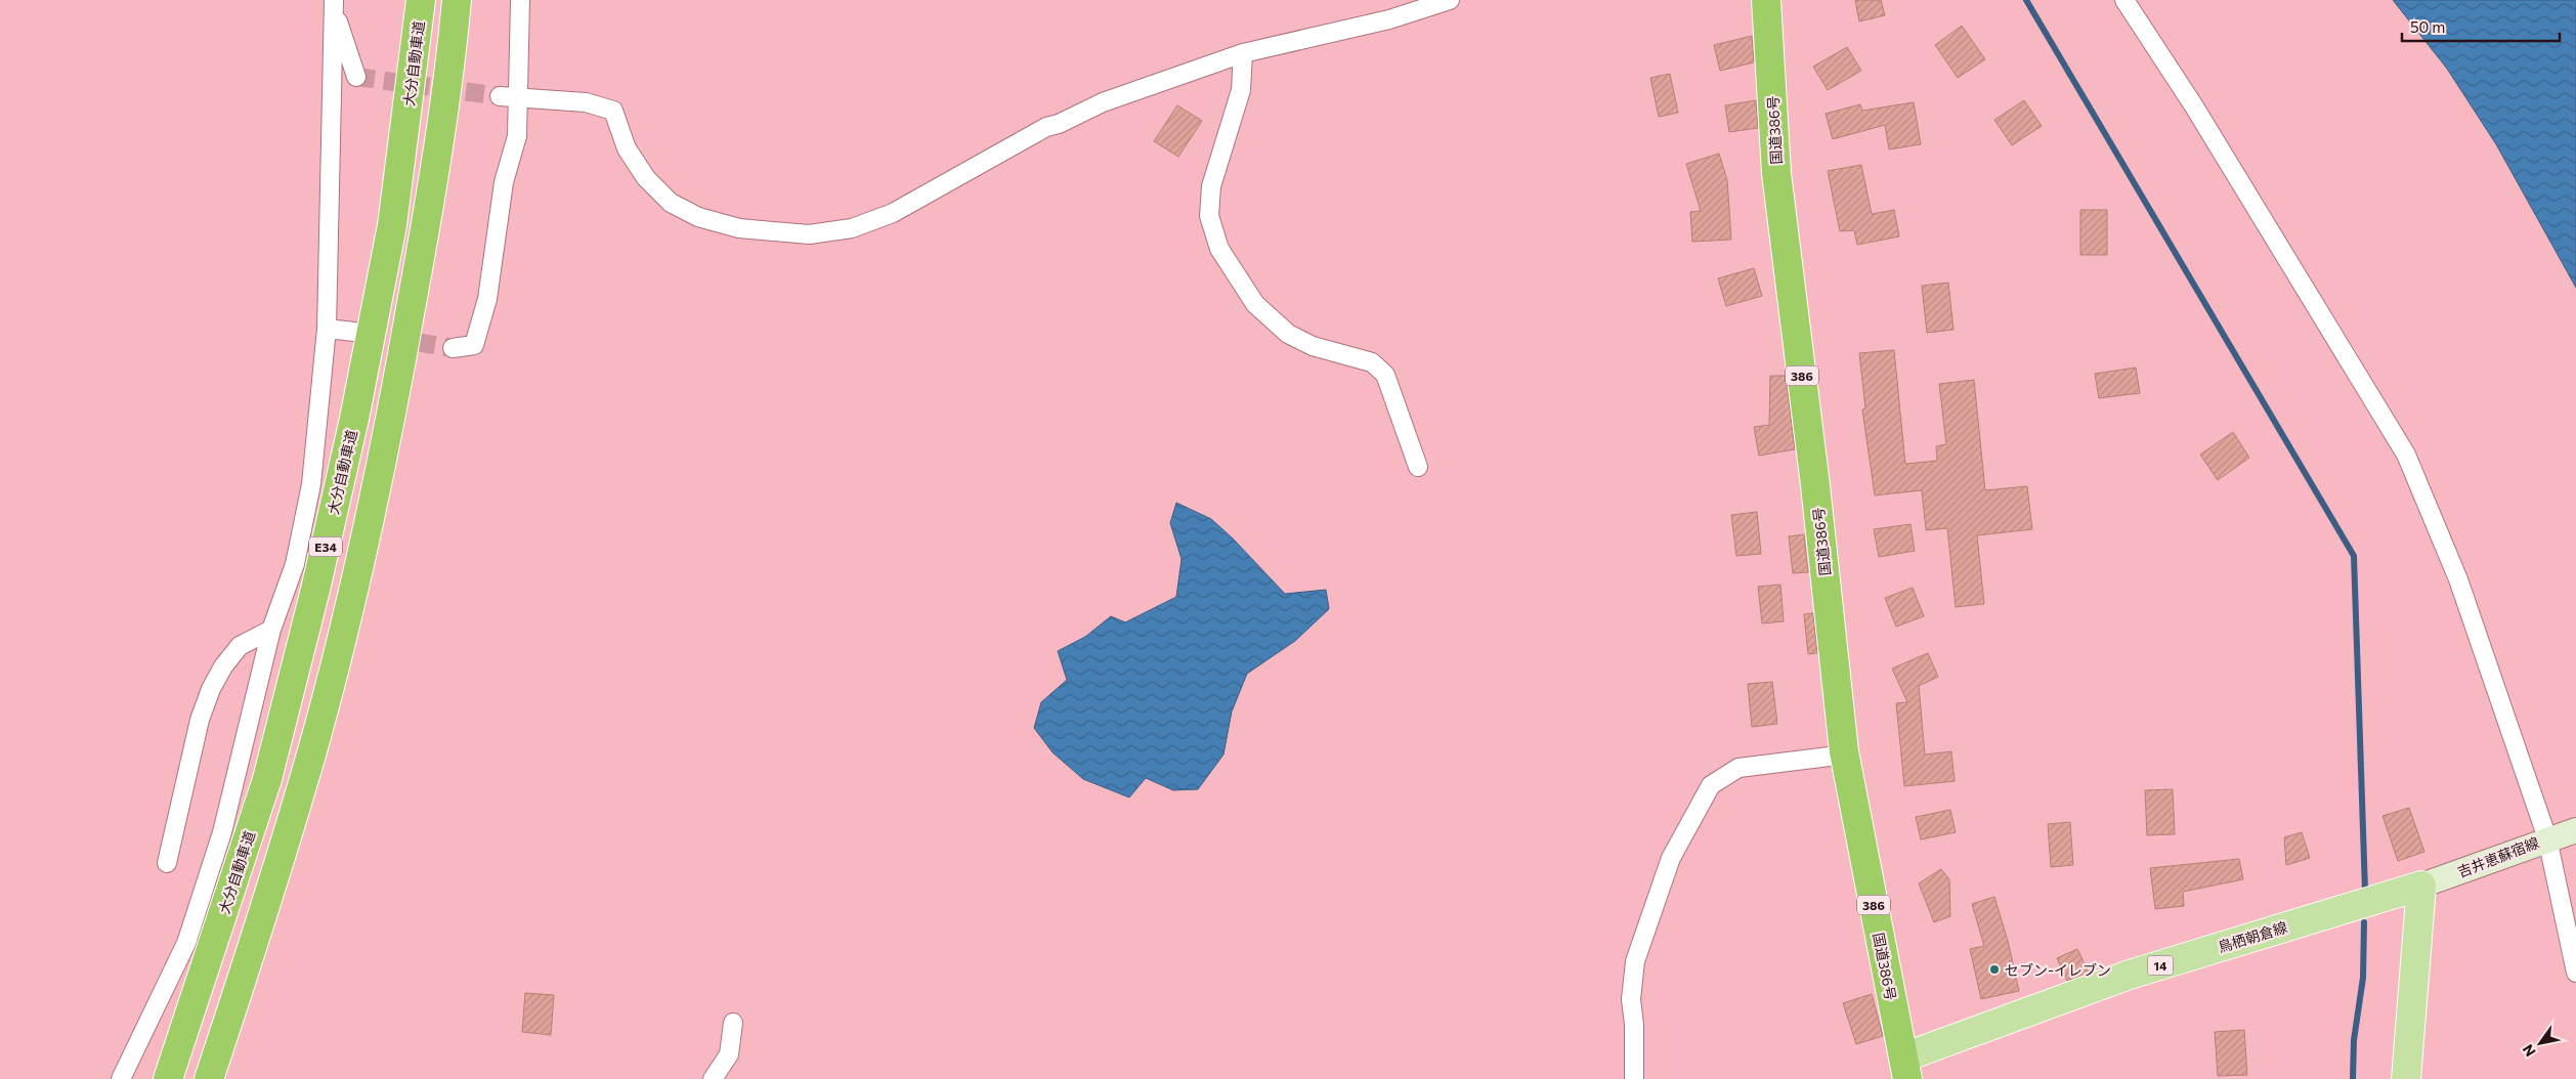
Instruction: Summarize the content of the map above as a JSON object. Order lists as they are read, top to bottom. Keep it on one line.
{"streets":{"highway":["大分自動車道","国道386号","386","E34"],"main road":["吉井恵蘇宿線","鳥栖朝倉線","14"]},"crossings":[["国道386号","鳥栖朝倉線"],["吉井恵蘇宿線","鳥栖朝倉線"]],"places":["セブン-イレブン"],"scale_bar":"50 m","north":"bottom left"}
